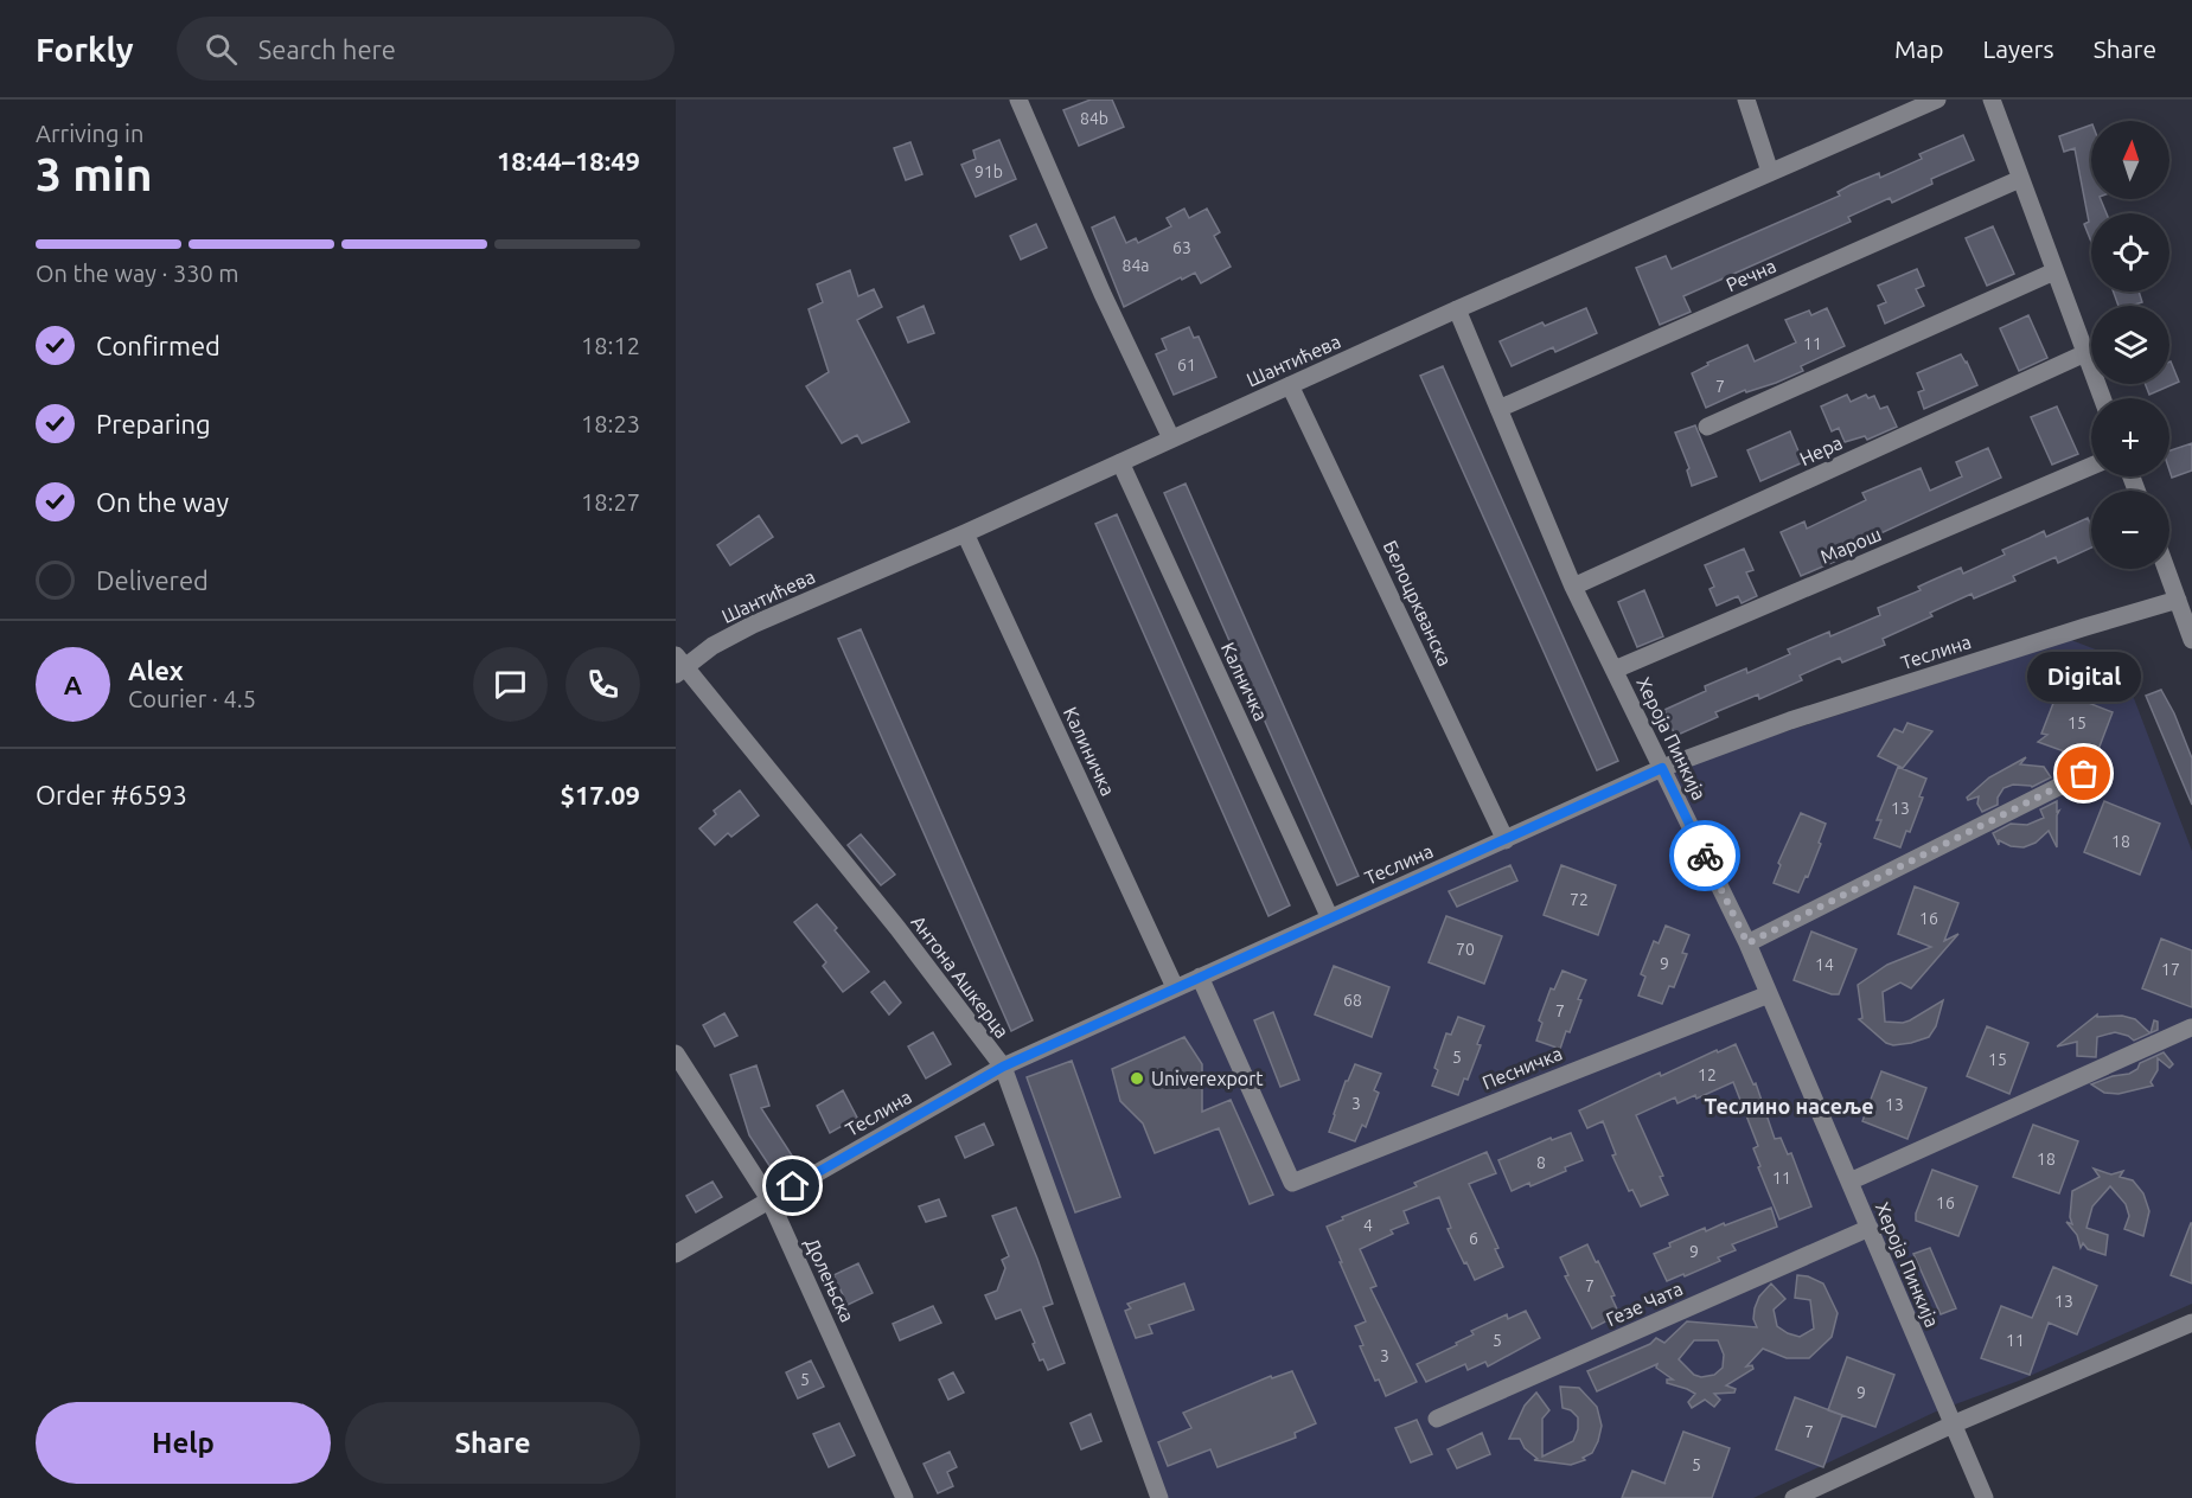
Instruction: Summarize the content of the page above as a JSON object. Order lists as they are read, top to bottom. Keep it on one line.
{"streets":{"street":["Речна","Шантићева","Нера","Марош","Белоцркванска","Теслина","Калничка","Хероја Пинкија","Калиничка","Антона Ашкерца","Песничка","Долењска","Гезе Чата"]},"crossings":[["Речна","Хероја Пинкија"],["Шантићева","Белоцркванска"],["Шантићева","Калничка"],["Шантићева","Хероја Пинкија"],["Шантићева","Калиничка"],["Шантићева","Антона Ашкерца"],["Нера","Хероја Пинкија"],["Марош","Хероја Пинкија"],["Белоцркванска","Теслина"],["Теслина","Калничка"],["Теслина","Хероја Пинкија"],["Теслина","Калиничка"],["Теслина","Антона Ашкерца"],["Теслина","Песничка"],["Теслина","Долењска"],["Хероја Пинкија","Песничка"],["Хероја Пинкија","Гезе Чата"]],"districts":["Теслино насеље"],"places":["Digital","Univerexport"],"house_numbers":["84b","91b","63","84a","11","61","7","15","13","18","72","16","70","9","14","17","68","7","5","15","12","3","13","18","8","11","16","4","6","9","7","13","5","11","3","5","9","7","5"],"north":"top","page":{"header":"Forkly","search":"Search here","nav":["Map","Layers","Share"],"heading":["3 min","Arriving in","18:44–18:49"],"panel":["Alex","Courier · 4.5","Order #6593","$17.09"],"map_buttons":["+","−"],"bar":"On the way · 330 m","list":[["Confirmed","18:12"],["Preparing","18:23"],["On the way","18:27"],"Delivered"],"round":"A","bubble":"Digital","buttons":["Help","Share"]}}
